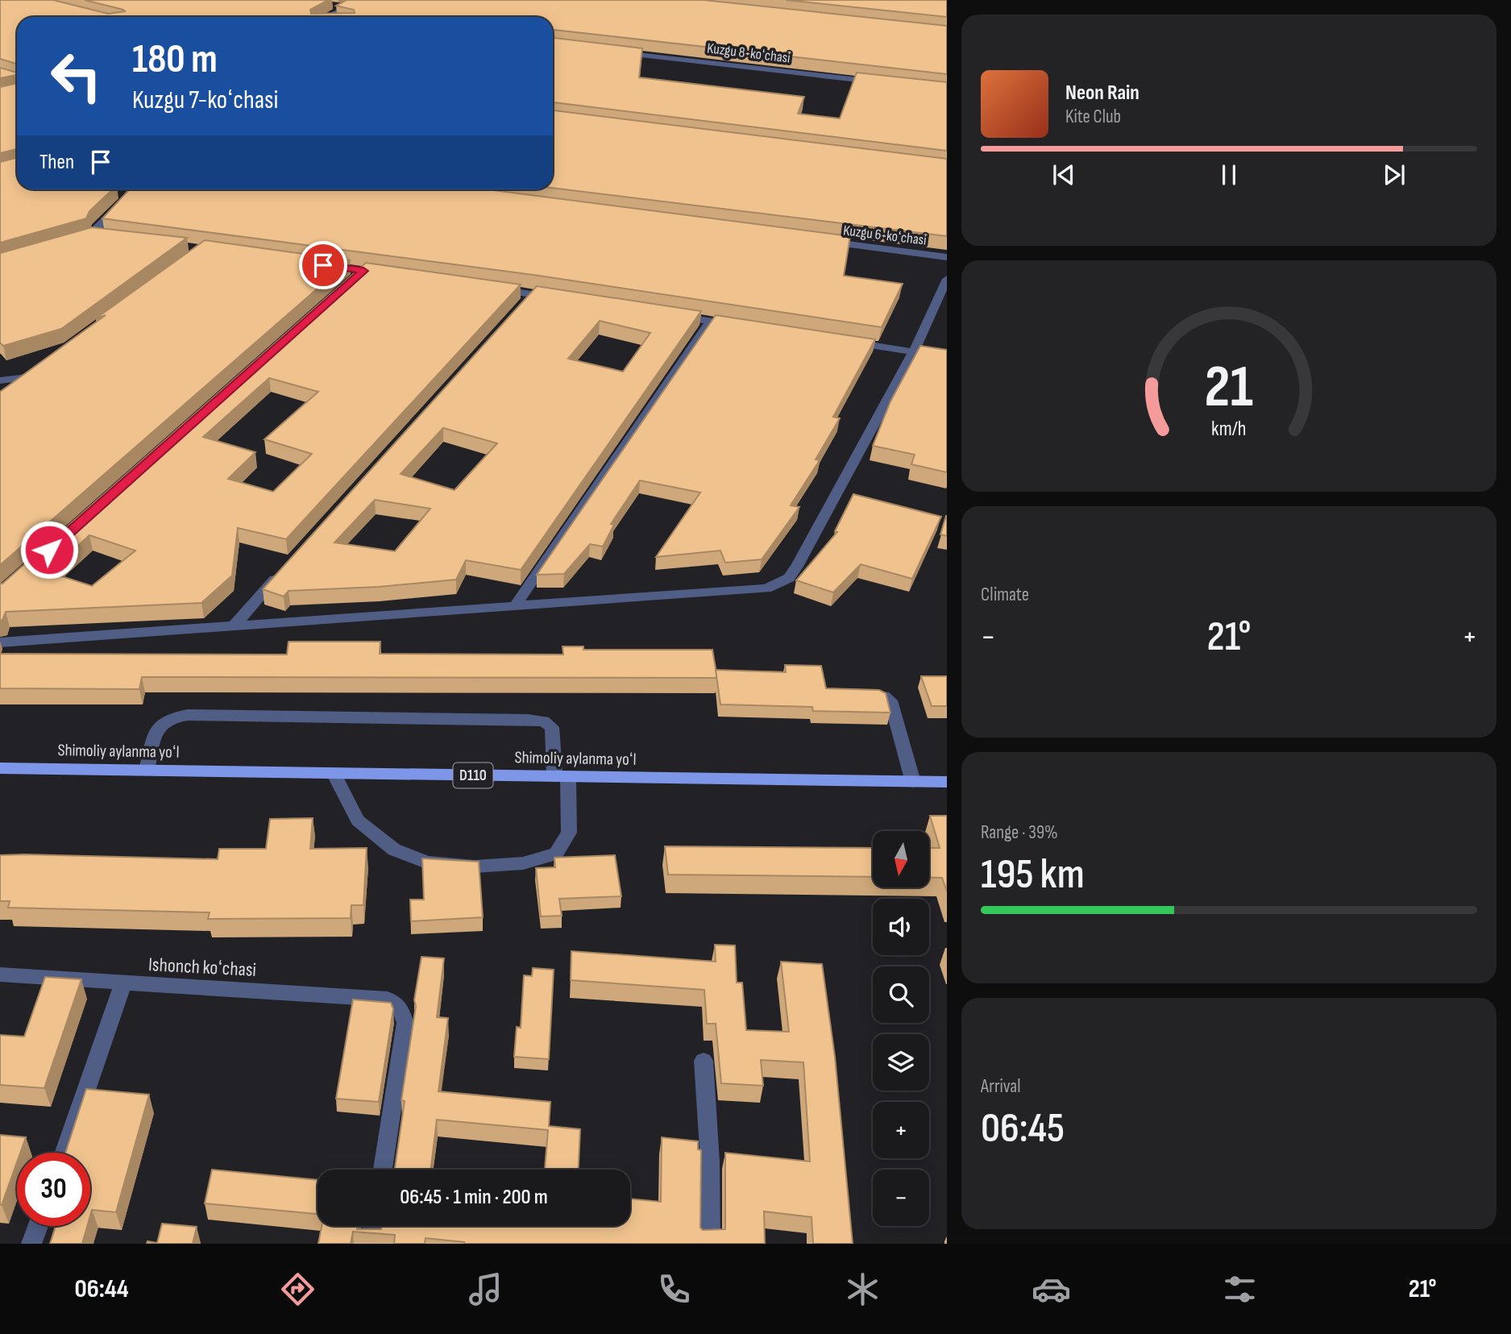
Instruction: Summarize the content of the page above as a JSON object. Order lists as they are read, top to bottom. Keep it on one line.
{"streets":{"main road":["Shimoliy aylanma yoʻl","D110"],"street":["Kuzgu 8-koʻchasi","Kuzgu 6-koʻchasi","Ishonch koʻchasi"]},"north":"bottom","page":{"turn":["180 m","Kuzgu 7-koʻchasi"],"song":["Neon Rain","Kite Club"],"then":"Then","tile":["Climate",["Range · 39%","195 km"],["Arrival","06:45"]],"heat":["−","21°","+"],"map_buttons":["+","−"],"limit":"30","trip":"06:45 · 1 min · 200 m","tabs":["06:44","21°"],"gauge":["21","km/h"]}}
